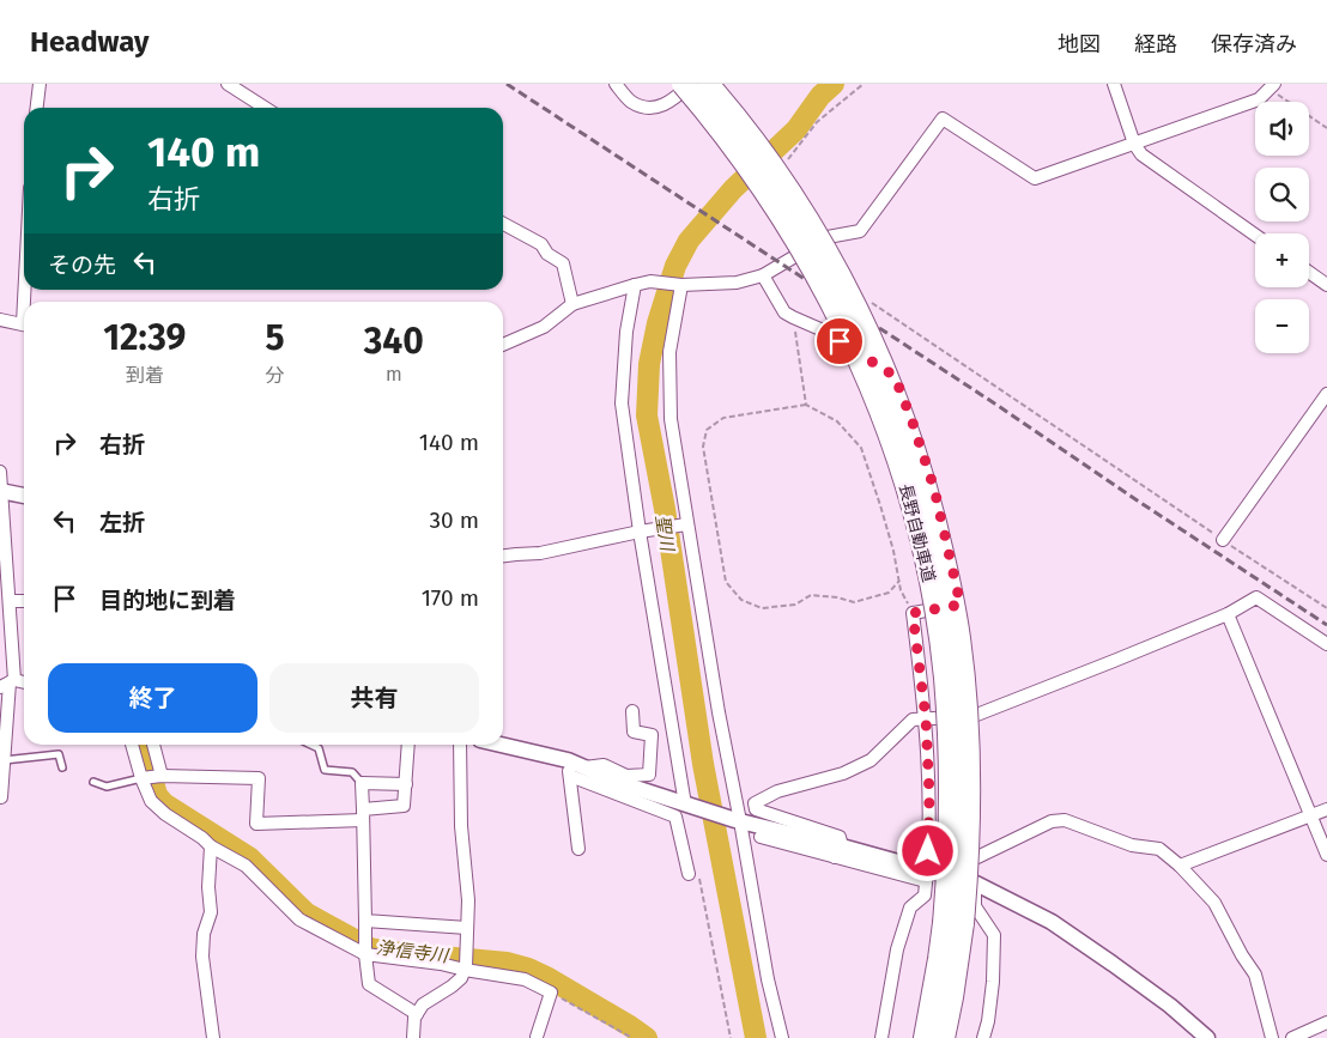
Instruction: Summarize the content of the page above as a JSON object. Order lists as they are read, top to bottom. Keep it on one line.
{"streets":{"highway":["長野自動車道"]},"water":["聖川","浄信寺川"],"page":{"header":"Headway","nav":["地図","経路","保存済み"],"map_buttons":["+","−"],"turn":["140 m","右折"],"then":"その先","eta":["12:39","到着","5","分","340","m"],"list":[{"name":"右折","value":"140 m"},{"name":"左折","value":"30 m"},{"name":"目的地に到着","value":"170 m"}],"buttons":["終了","共有"]}}
